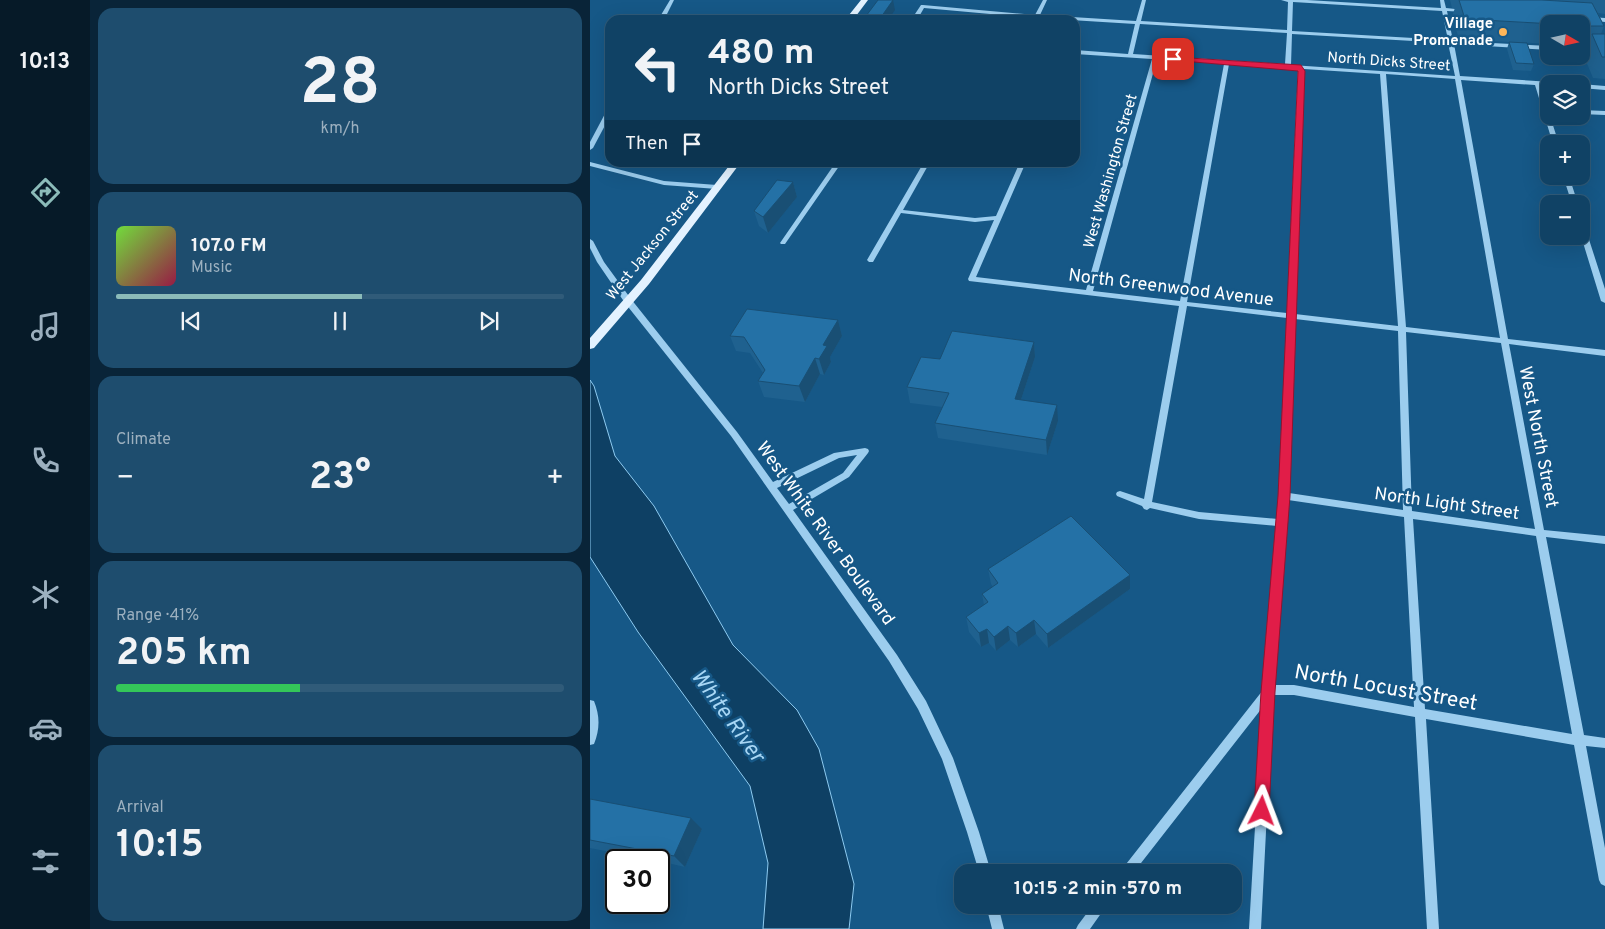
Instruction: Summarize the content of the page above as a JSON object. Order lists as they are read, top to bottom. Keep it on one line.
{"streets":{"main road":["West Jackson Street"],"street":["North Dicks Street","West Washington Street","North Greenwood Avenue","West North Street","North Light Street","West White River Boulevard","North Locust Street"]},"crossings":[["North Dicks Street","West Washington Street"],["North Dicks Street","West North Street"],["West Washington Street","North Greenwood Avenue"],["West Jackson Street","West White River Boulevard"],["North Greenwood Avenue","West North Street"],["West North Street","North Light Street"],["West North Street","North Locust Street"]],"water":["White River"],"places":["Village Promenade"],"north":"right","page":{"tabs":"10:13","tile":[["28","km/h"],"Climate",["Range · 41%","205 km"],["Arrival","10:15"]],"map_buttons":["+","−"],"turn":["480 m","North Dicks Street"],"then":"Then","song":["107.0 FM","Music"],"heat":["−","23°","+"],"limit":"30","trip":"10:15 · 2 min · 570 m"}}
